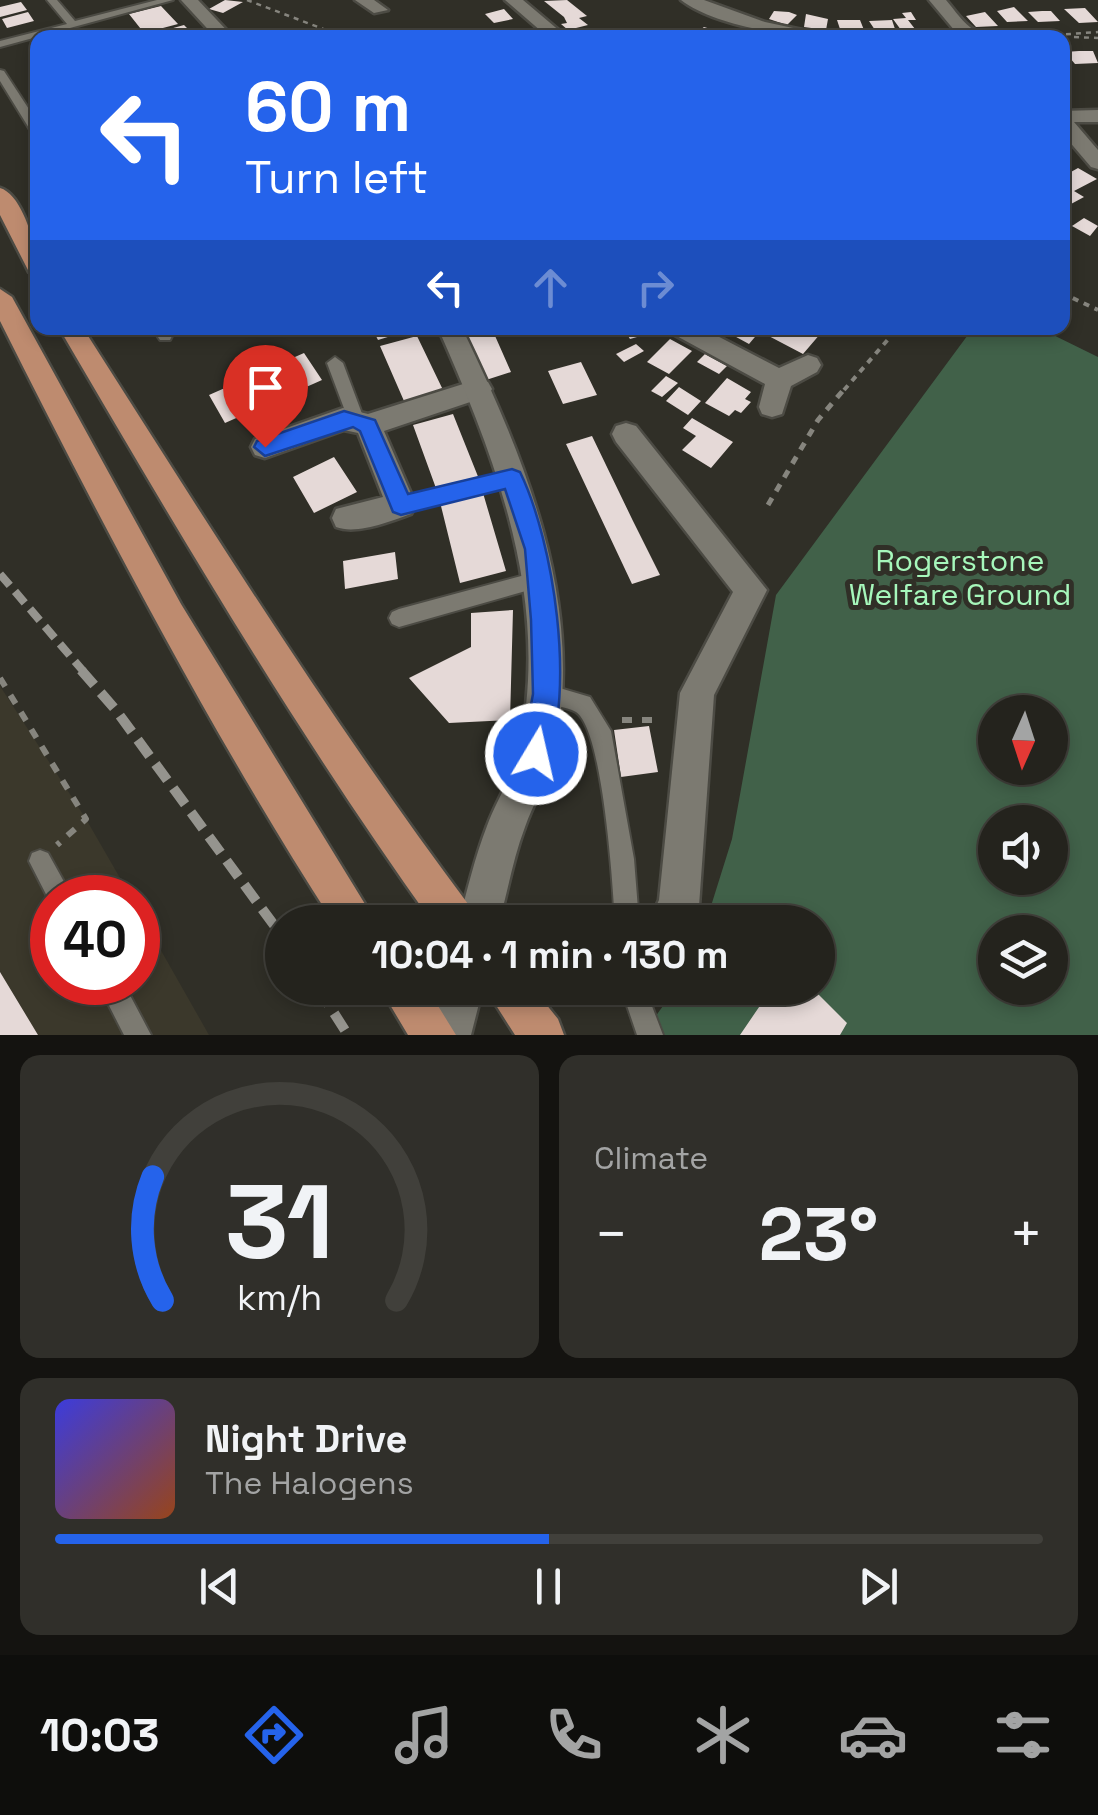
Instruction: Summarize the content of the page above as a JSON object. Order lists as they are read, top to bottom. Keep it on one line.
{"parks":["Rogerstone Welfare Ground"],"north":"bottom","page":{"turn":["60 m","Turn left"],"limit":"40","trip":"10:04 · 1 min · 130 m","tile":"Climate","heat":["−","23°","+"],"song":["Night Drive","The Halogens"],"tabs":"10:03","gauge":["31","km/h"]}}
